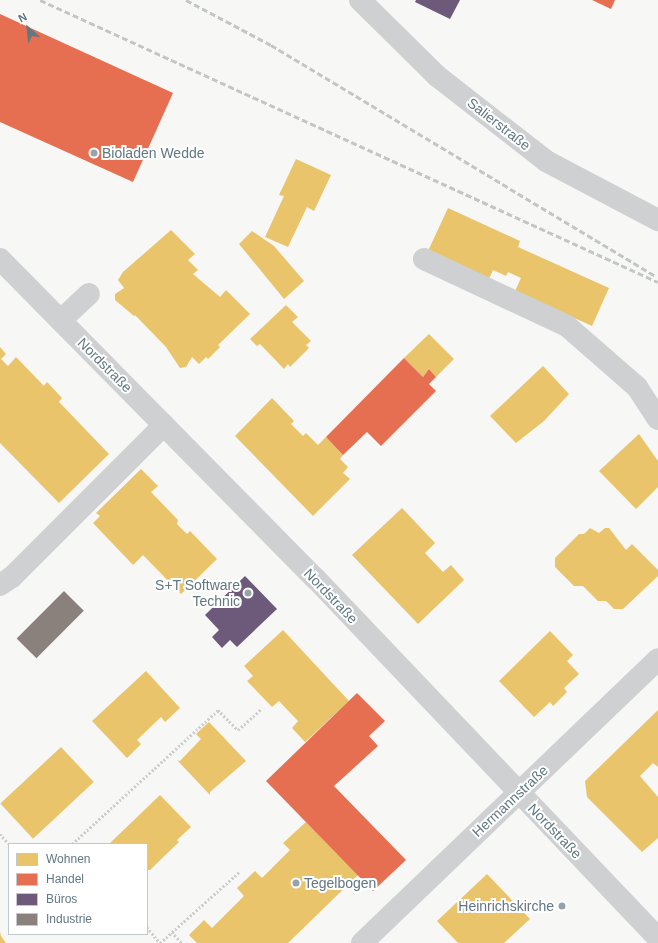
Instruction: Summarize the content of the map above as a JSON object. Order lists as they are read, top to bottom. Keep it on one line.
{"streets":{"street":["Salierstraße","Nordstraße","Hermannstraße"]},"crossings":[["Nordstraße","Hermannstraße"]],"places":["Bioladen Wedde","S+T Software Technic","Tegelbogen","Heinrichskirche"],"legend":["Wohnen","Handel","Büros","Industrie"],"north":"top left"}
